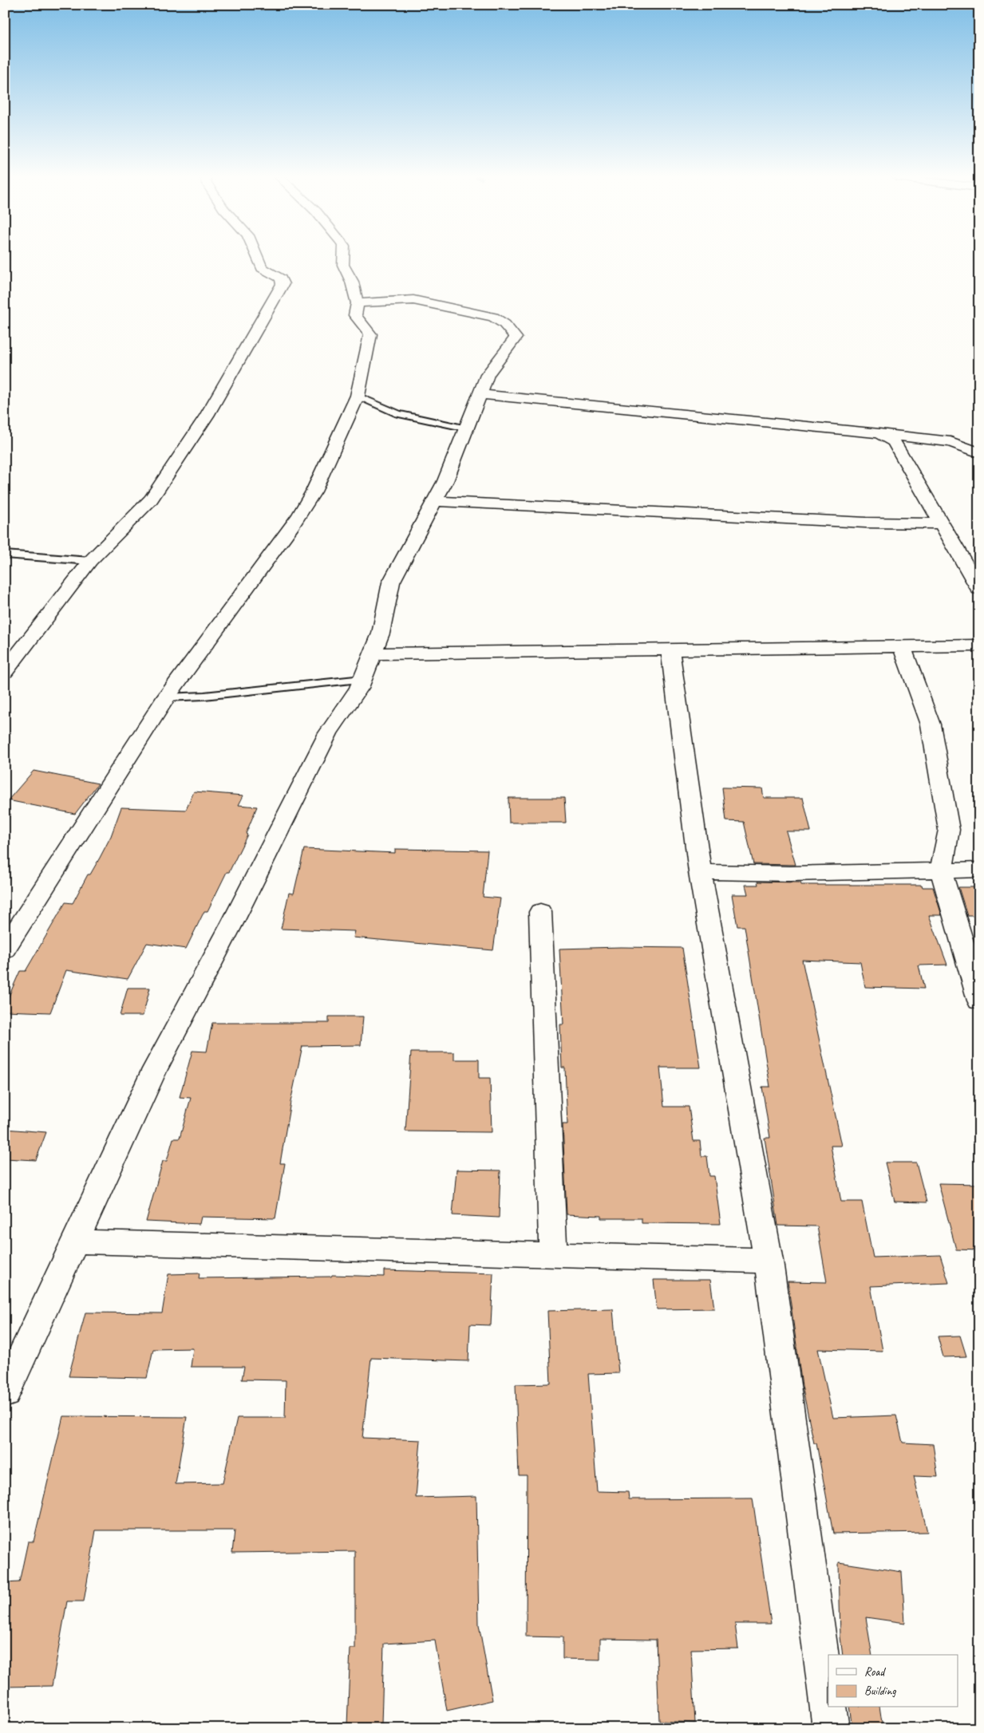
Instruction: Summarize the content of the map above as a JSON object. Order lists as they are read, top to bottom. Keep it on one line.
{"legend":["Road","Building"]}
